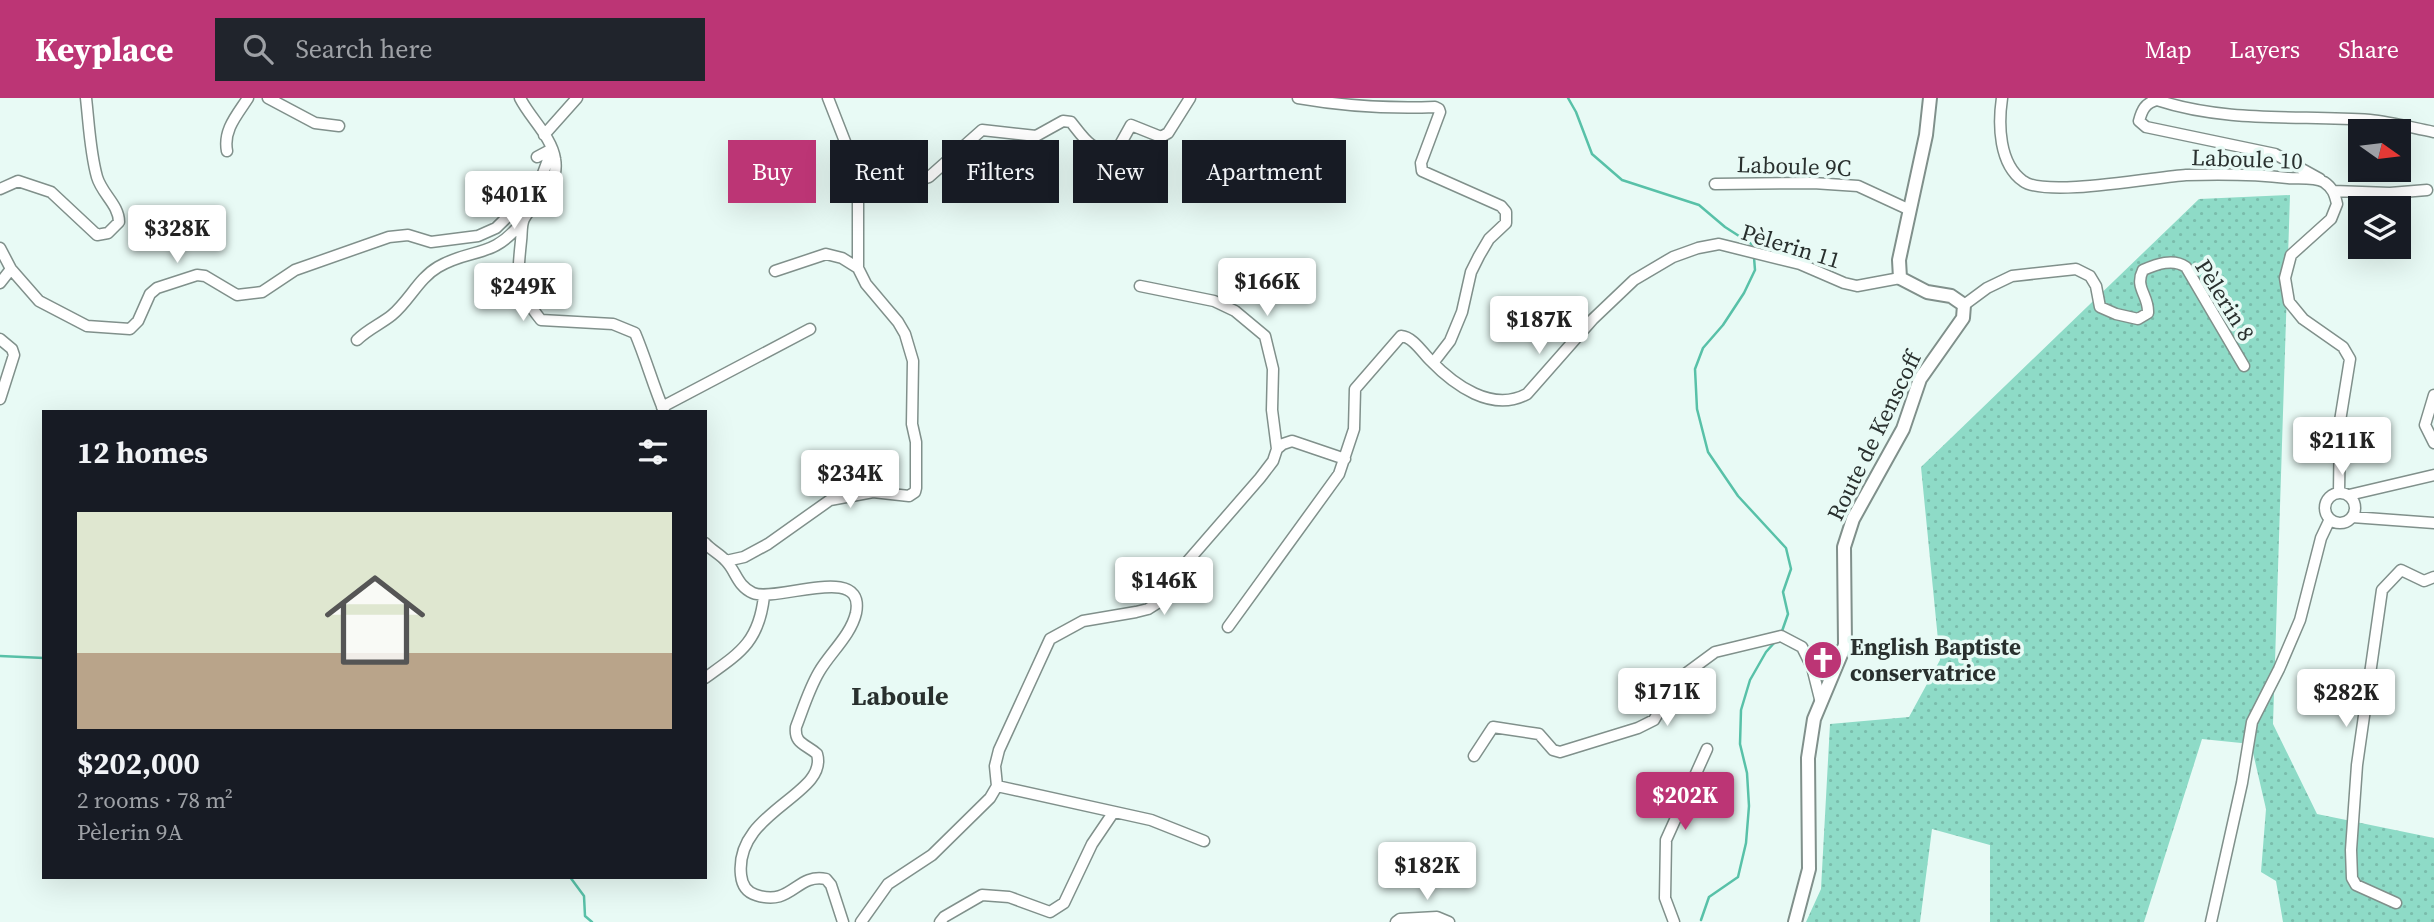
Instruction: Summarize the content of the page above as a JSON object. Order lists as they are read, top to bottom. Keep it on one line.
{"streets":{"main road":["Route de Kenscoff"],"street":["Laboule 10","Laboule 9C","Pèlerin 11","Pèlerin 8"]},"crossings":[["Pèlerin 8","Route de Kenscoff"]],"districts":["Laboule"],"places":{"church":["English Baptiste conservatrice"]},"north":"right","page":{"header":"Keyplace","search":"Search here","nav":["Map","Layers","Share"],"chip":["Buy","Rent","Filters","New","Apartment"],"price":["$401K","$328K","$166K","$249K","$187K","$211K","$234K","$146K","$171K","$282K","$202K","$182K"],"heading":"12 homes","list":[{"name":"$202,000","note":"2 rooms · 78 m² · Pèlerin 9A"}]}}
